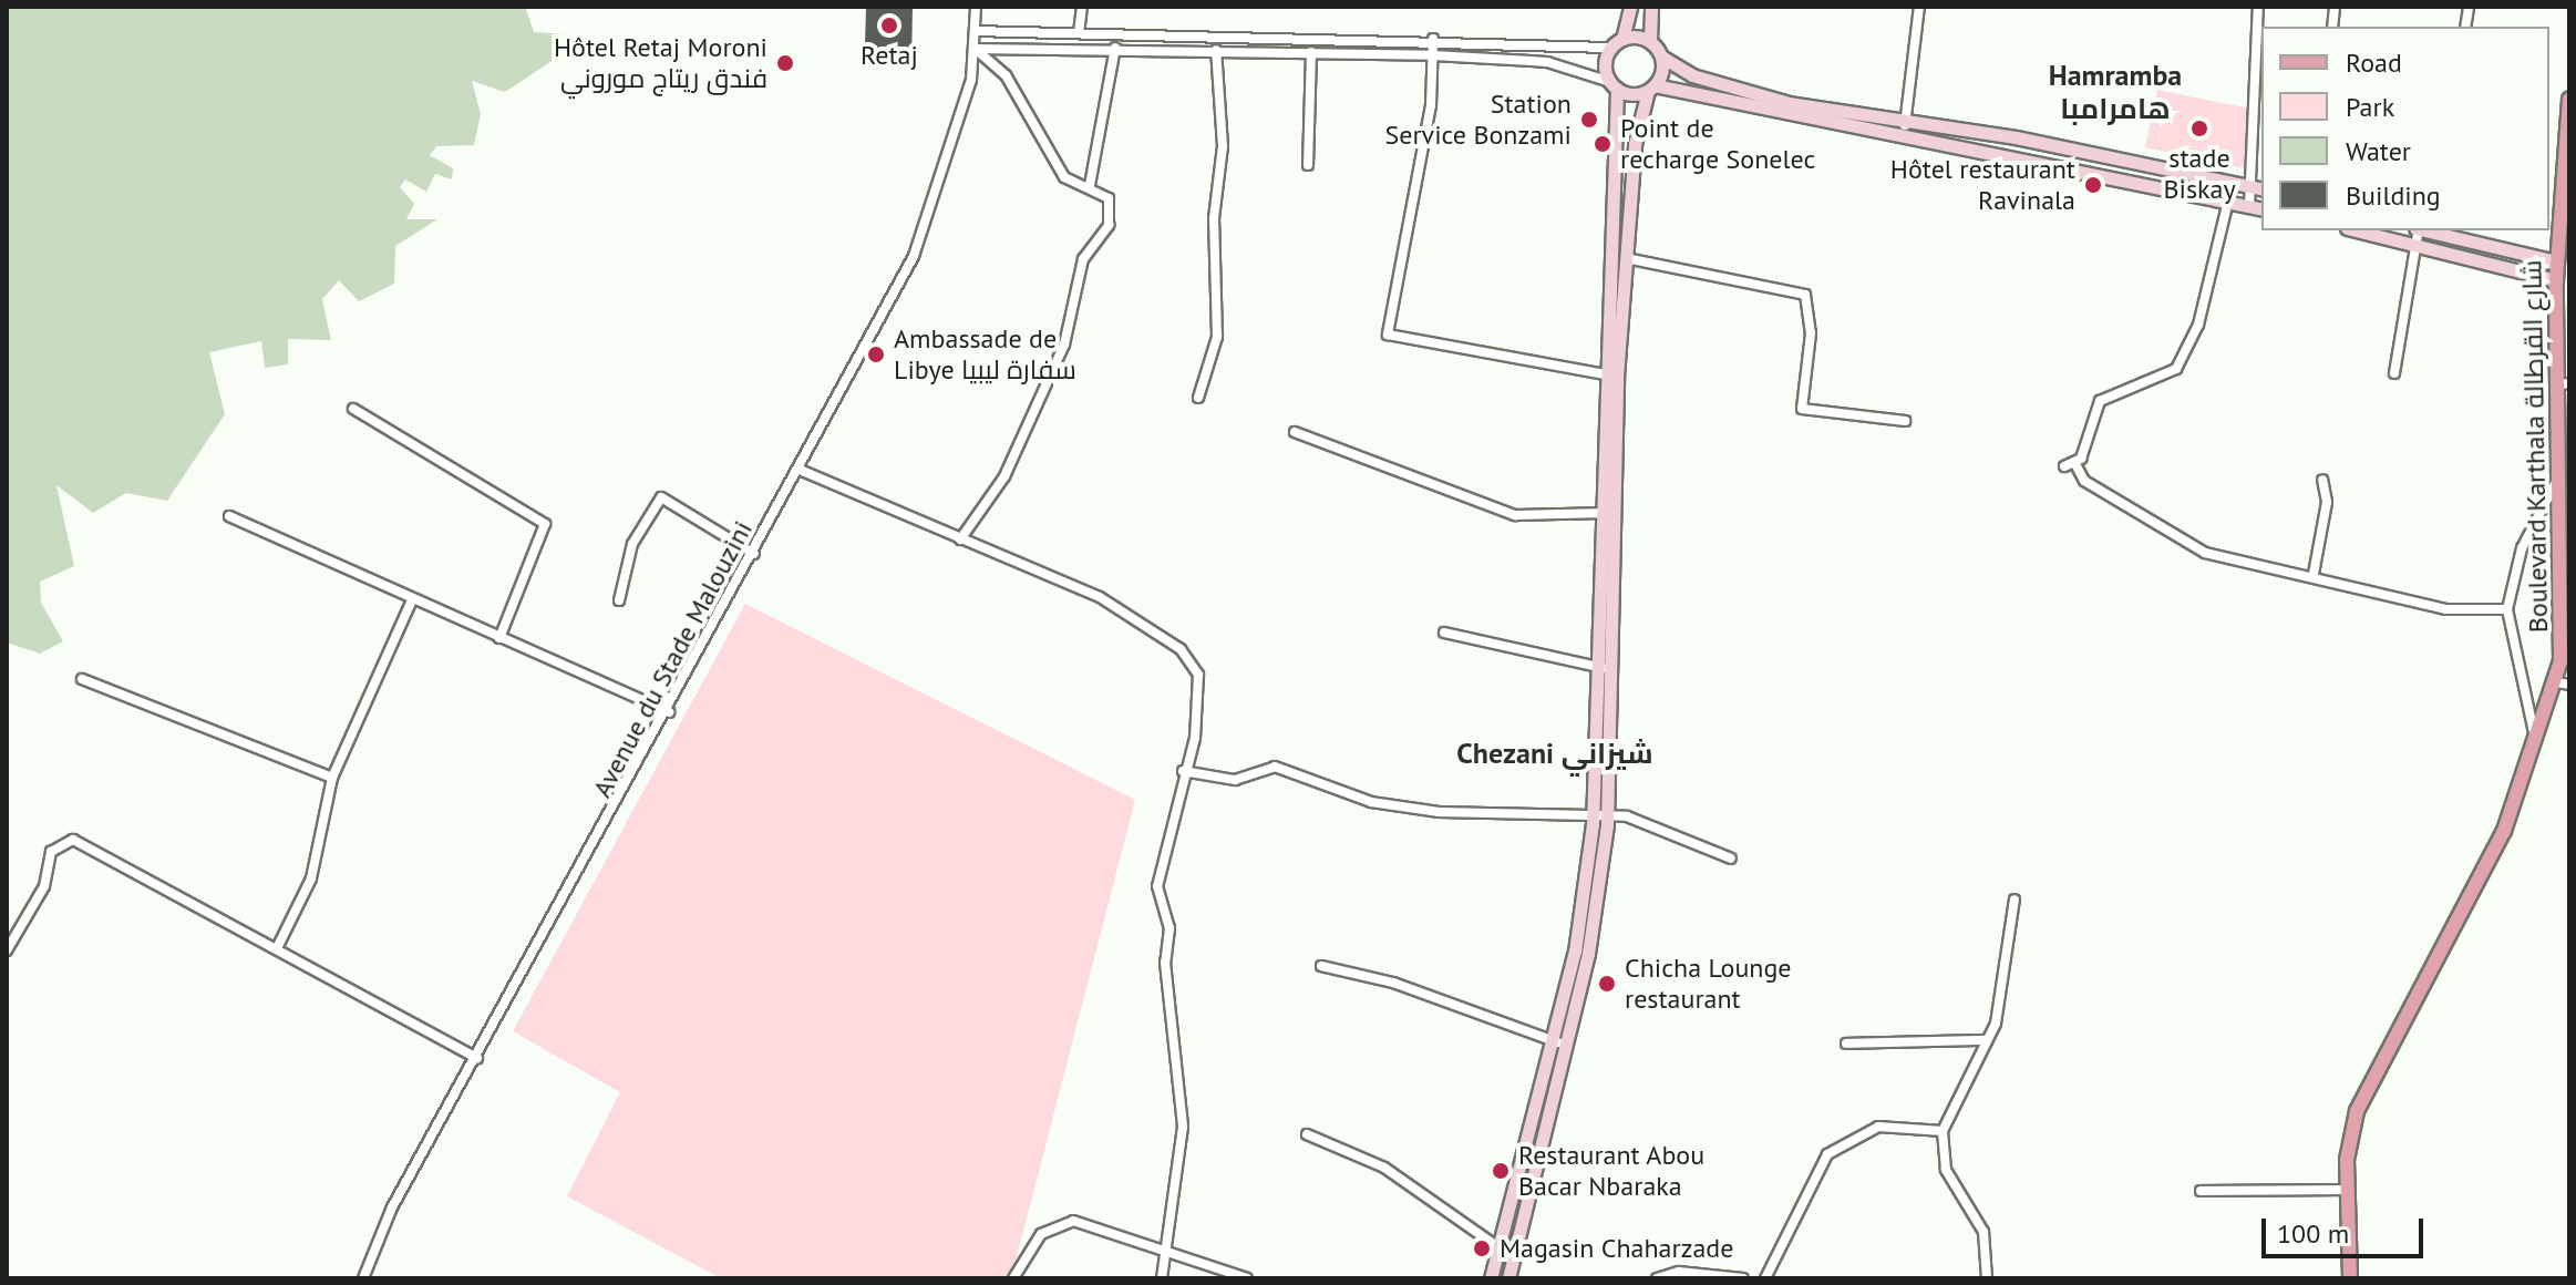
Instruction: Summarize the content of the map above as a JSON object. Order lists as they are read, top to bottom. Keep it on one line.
{"streets":{"main road":["Boulevard Karthala شارع القرطالة"],"street":["Avenue du Stade Malouzini"]},"districts":["Hamramba هامرامبا","Chezani شيزاني"],"places":["Retaj","Hôtel Retaj Moroni فندق ريتاج موروني","Station Service Bonzami","stade Biskay","Point de recharge Sonelec","Hôtel restaurant Ravinala","Ambassade de Libye سفارة ليبيا","Chicha Lounge restaurant","Restaurant Abou Bacar Nbaraka","Magasin Chaharzade"],"legend":["Road","Park","Water","Building"],"scale_bar":"100 m"}
